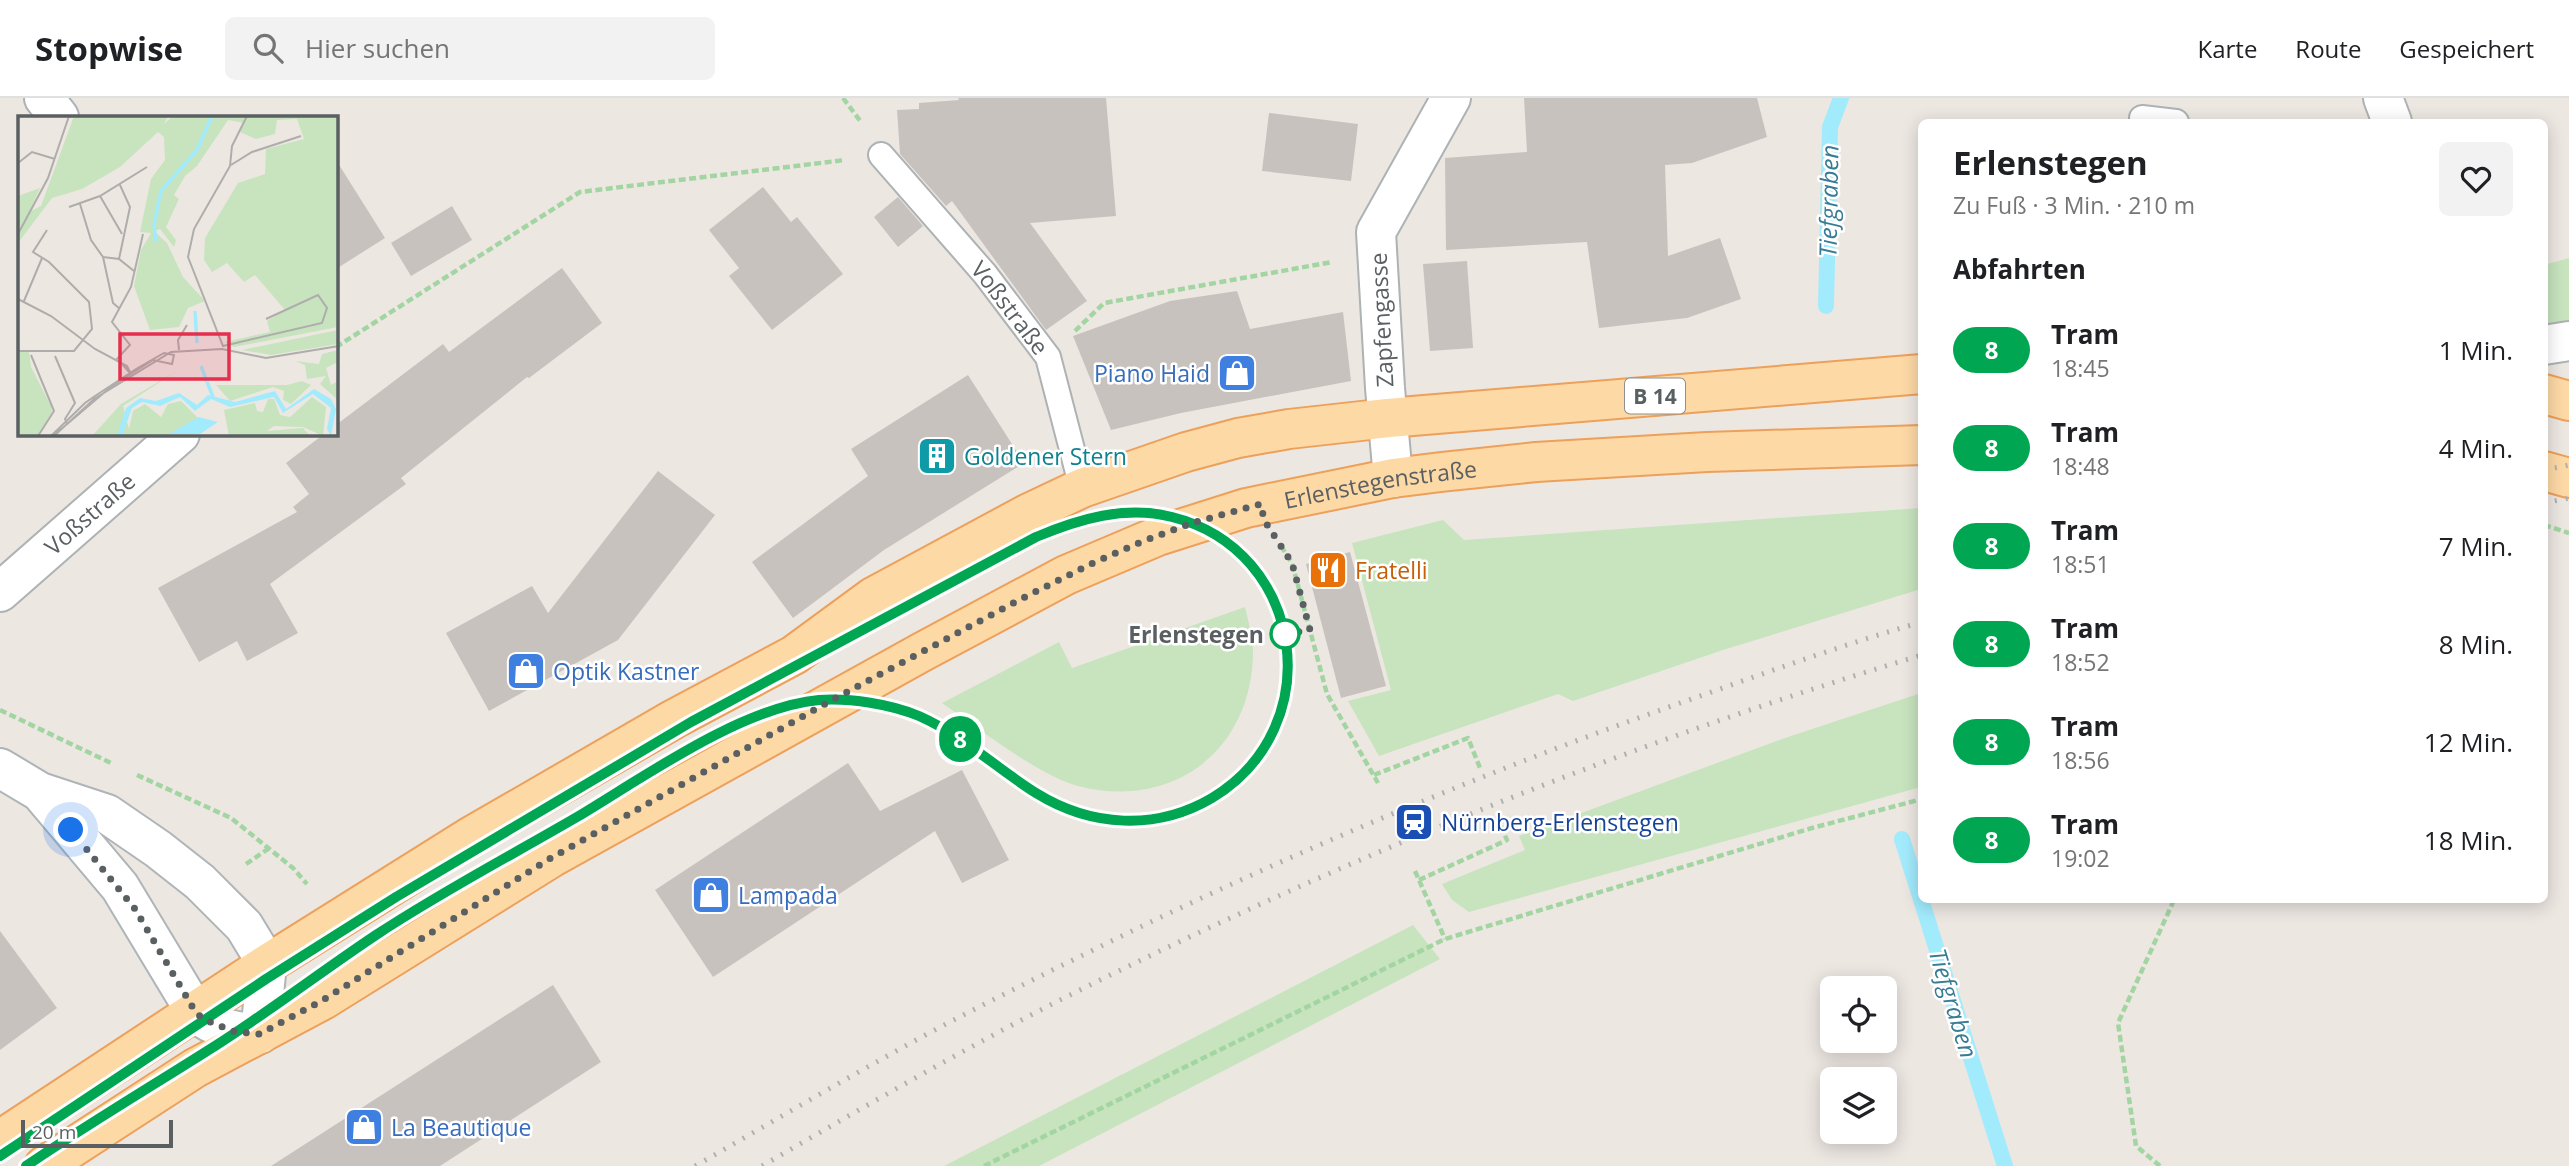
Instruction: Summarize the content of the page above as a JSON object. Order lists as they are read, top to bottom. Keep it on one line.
{"streets":{"main road":["B 14","Erlenstegenstraße"],"street":["Voßstraße","Zapfengasse"]},"crossings":[["Voßstraße","B 14"],["Zapfengasse","B 14"],["Zapfengasse","Erlenstegenstraße"],["B 14","Erlenstegenstraße"]],"water":["Tiefgraben"],"places":{"shop":["Piano Haid","Optik Kastner","Lampada","La Beautique"],"building":["Goldener Stern"],"restaurant":["Fratelli"],"other":["Erlenstegen"],"station":["Nürnberg-Erlenstegen"]},"lines":["tram line 8"],"scale_bar":"20 m","page":{"header":"Stopwise","search":"Hier suchen","nav":["Karte","Route","Gespeichert"],"on_map":"8","heading":[["Erlenstegen","Zu Fuß · 3 Min. · 210 m"],"Abfahrten"],"list":[{"mark":"8","name":"Tram","note":"18:45","value":"1 Min."},{"mark":"8","name":"Tram","note":"18:48","value":"4 Min."},{"mark":"8","name":"Tram","note":"18:51","value":"7 Min."},{"mark":"8","name":"Tram","note":"18:52","value":"8 Min."},{"mark":"8","name":"Tram","note":"18:56","value":"12 Min."},{"mark":"8","name":"Tram","note":"19:02","value":"18 Min."}],"scale":"20 m"}}
